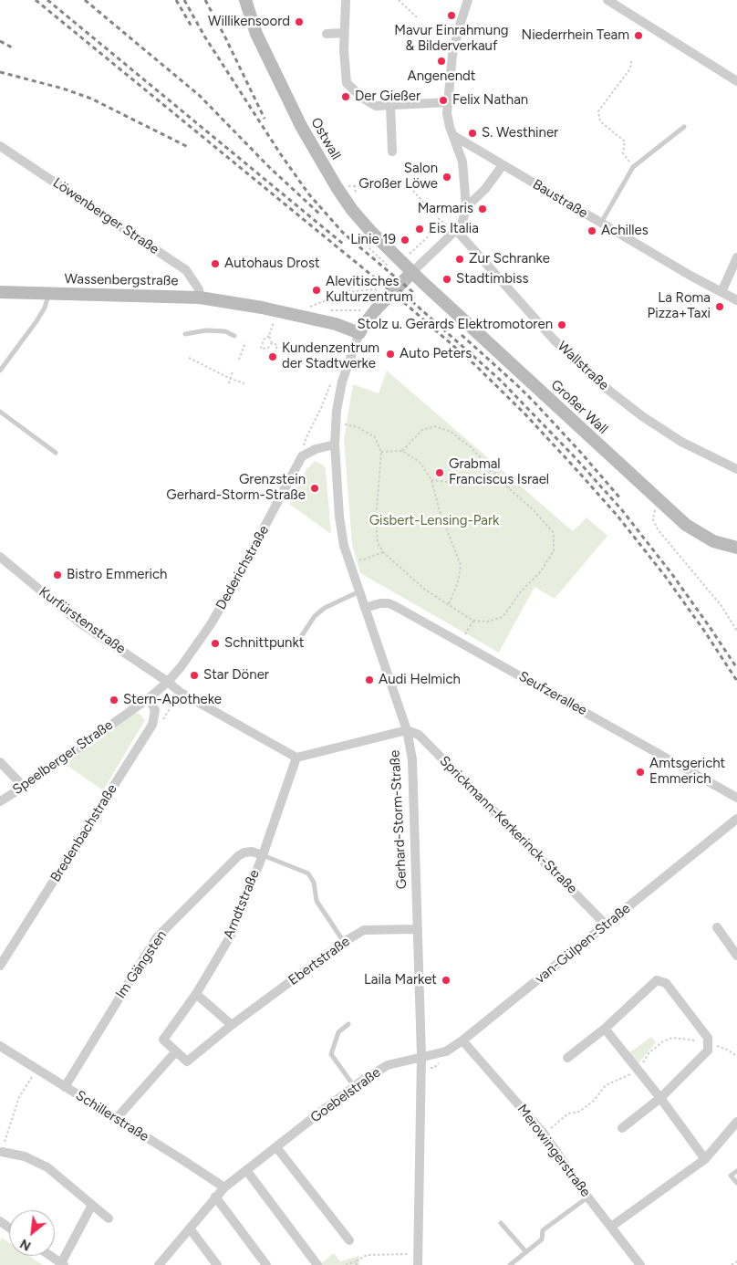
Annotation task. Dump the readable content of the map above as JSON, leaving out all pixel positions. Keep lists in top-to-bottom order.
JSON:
{
  "streets": {
    "main road": [
      "Ostwall",
      "Wassenbergstraße",
      "Großer Wall",
      "Gerhard-Storm-Straße"
    ],
    "street": [
      "Baustraße",
      "Löwenberger Straße",
      "Wallstraße",
      "Dederichstraße",
      "Kurfürstenstraße",
      "Seufzerallee",
      "Speelberger Straße",
      "Sprickmann-Kerkerinck-Straße",
      "Bredenbachstraße",
      "Arndtstraße",
      "van-Gülpen-Straße",
      "Ebertstraße",
      "Im Gängsten",
      "Goebelstraße",
      "Schillerstraße",
      "Merowingerstraße"
    ]
  },
  "crossings": [
    ["Ostwall", "Großer Wall"],
    ["Ostwall", "Gerhard-Storm-Straße"],
    ["Löwenberger Straße", "Wassenbergstraße"],
    ["Wassenbergstraße", "Gerhard-Storm-Straße"],
    ["Großer Wall", "Gerhard-Storm-Straße"],
    ["Dederichstraße", "Kurfürstenstraße"],
    ["Dederichstraße", "Speelberger Straße"],
    ["Kurfürstenstraße", "Arndtstraße"],
    ["Seufzerallee", "Gerhard-Storm-Straße"],
    ["Gerhard-Storm-Straße", "Sprickmann-Kerkerinck-Straße"],
    ["Gerhard-Storm-Straße", "van-Gülpen-Straße"],
    ["Gerhard-Storm-Straße", "Ebertstraße"],
    ["Gerhard-Storm-Straße", "Goebelstraße"],
    ["Sprickmann-Kerkerinck-Straße", "van-Gülpen-Straße"],
    ["Arndtstraße", "Ebertstraße"],
    ["Arndtstraße", "Im Gängsten"],
    ["van-Gülpen-Straße", "Goebelstraße"],
    ["van-Gülpen-Straße", "Merowingerstraße"],
    ["Im Gängsten", "Schillerstraße"],
    ["Goebelstraße", "Schillerstraße"]
  ],
  "parks": ["Gisbert-Lensing-Park"],
  "places": [
    "Mavur Einrahmung & Bilderverkauf",
    "Willikensoord",
    "Niederrhein Team",
    "Angenendt",
    "Der Gießer",
    "Felix Nathan",
    "S. Westhiner",
    "Salon Großer Löwe",
    "Marmaris",
    "Eis Italia",
    "Achilles",
    "Linie 19",
    "Zur Schranke",
    "Autohaus Drost",
    "Stadtimbiss",
    "Alevitisches Kulturzentrum",
    "La Roma Pizza+Taxi",
    "Stolz u. Gerards Elektromotoren",
    "Auto Peters",
    "Kundenzentrum der Stadtwerke",
    "Grabmal Franciscus Israel",
    "Grenzstein Gerhard-Storm-Straße",
    "Bistro Emmerich",
    "Schnittpunkt",
    "Star Döner",
    "Audi Helmich",
    "Stern-Apotheke",
    "Amtsgericht Emmerich",
    "Laila Market"
  ],
  "north": "bottom left"
}
